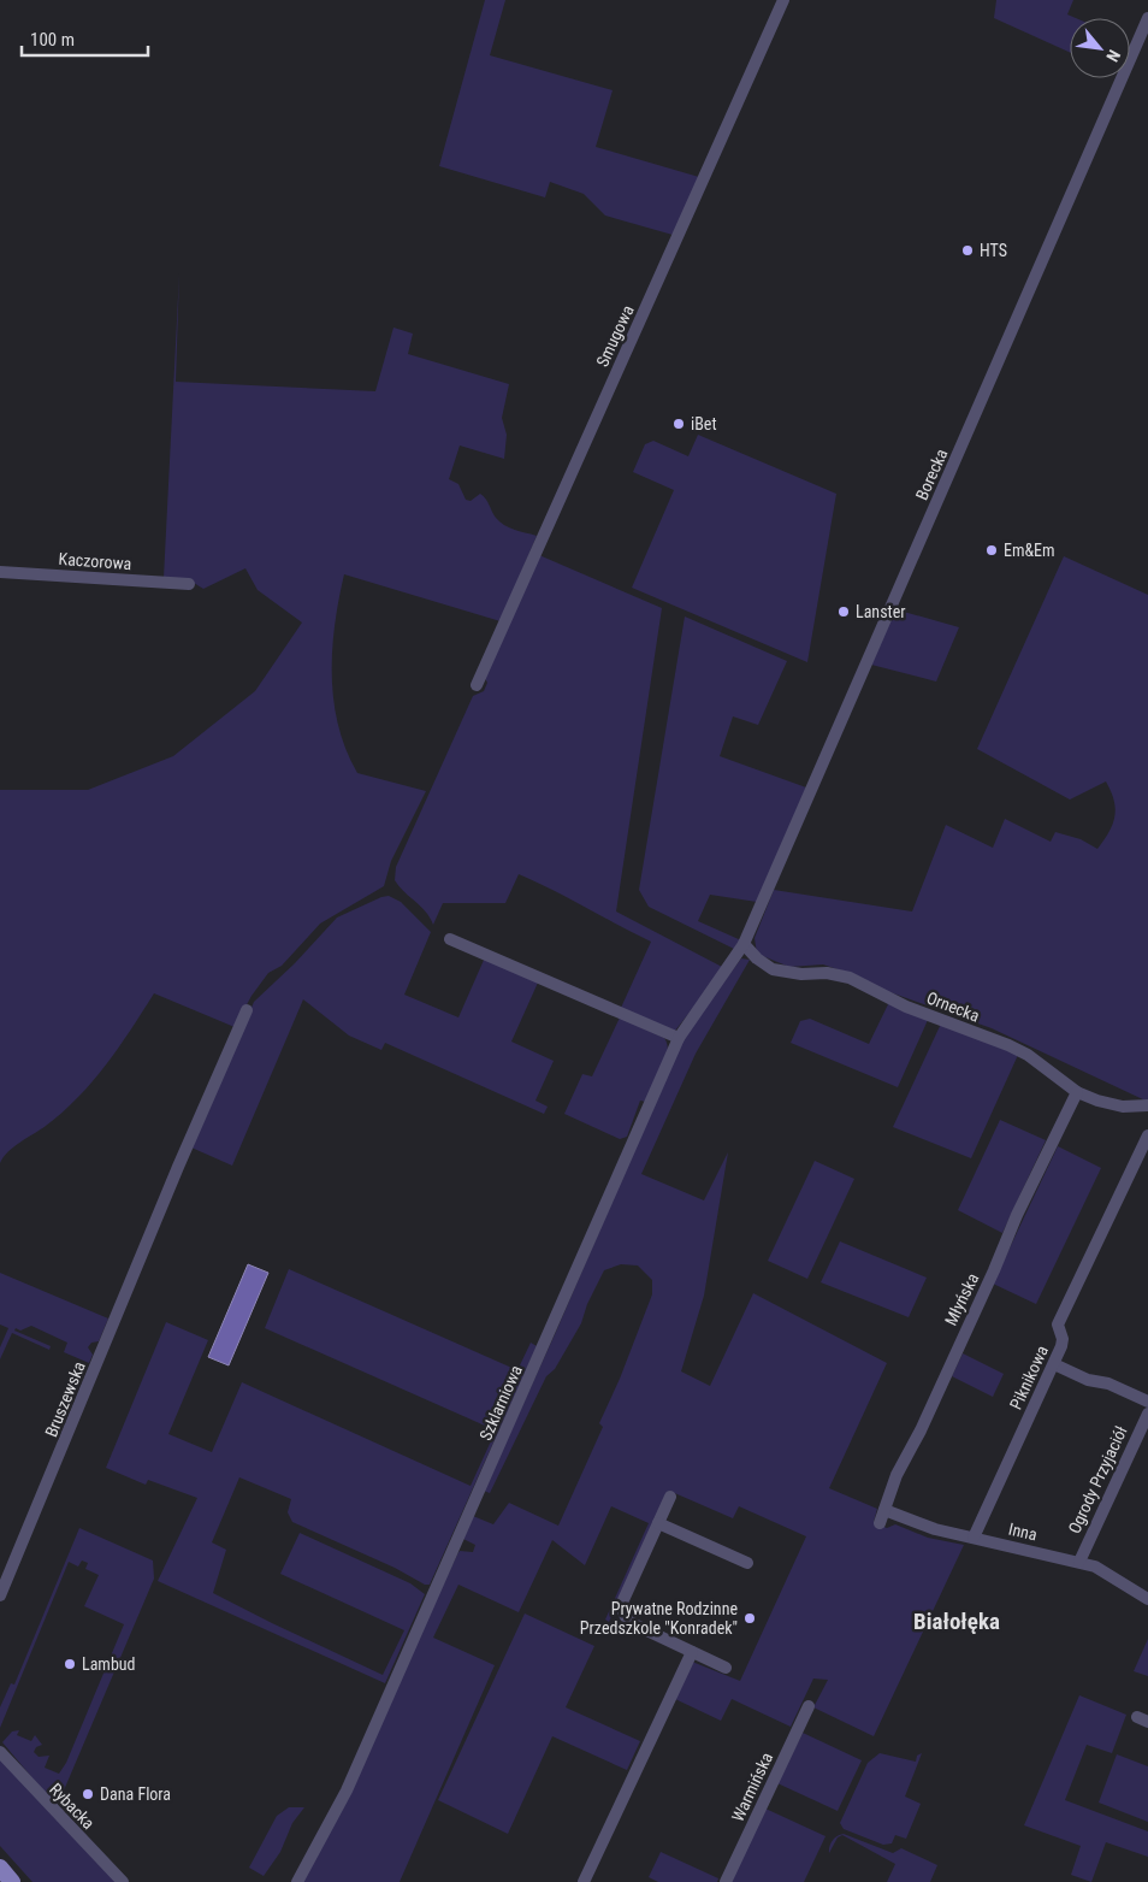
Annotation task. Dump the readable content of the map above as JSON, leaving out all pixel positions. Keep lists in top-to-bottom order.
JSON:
{
  "streets": {
    "street": [
      "Smugowa",
      "Borecka",
      "Kaczorowa",
      "Ornecka",
      "Młyńska",
      "Piknikowa",
      "Bruszewska",
      "Szklarniowa",
      "Ogrody Przyjaciół",
      "Inna",
      "Warmińska",
      "Rybacka"
    ]
  },
  "crossings": [
    ["Borecka", "Ornecka"],
    ["Borecka", "Szklarniowa"],
    ["Ornecka", "Młyńska"],
    ["Ornecka", "Szklarniowa"],
    ["Młyńska", "Inna"],
    ["Piknikowa", "Inna"],
    ["Ogrody Przyjaciół", "Inna"]
  ],
  "districts": ["Białołęka"],
  "places": [
    "HTS",
    "iBet",
    "Em&Em",
    "Lanster",
    "Prywatne Rodzinne Przedszkole \"Konradek\"",
    "Lambud",
    "Dana Flora"
  ],
  "scale_bar": "100 m",
  "north": "bottom right"
}
